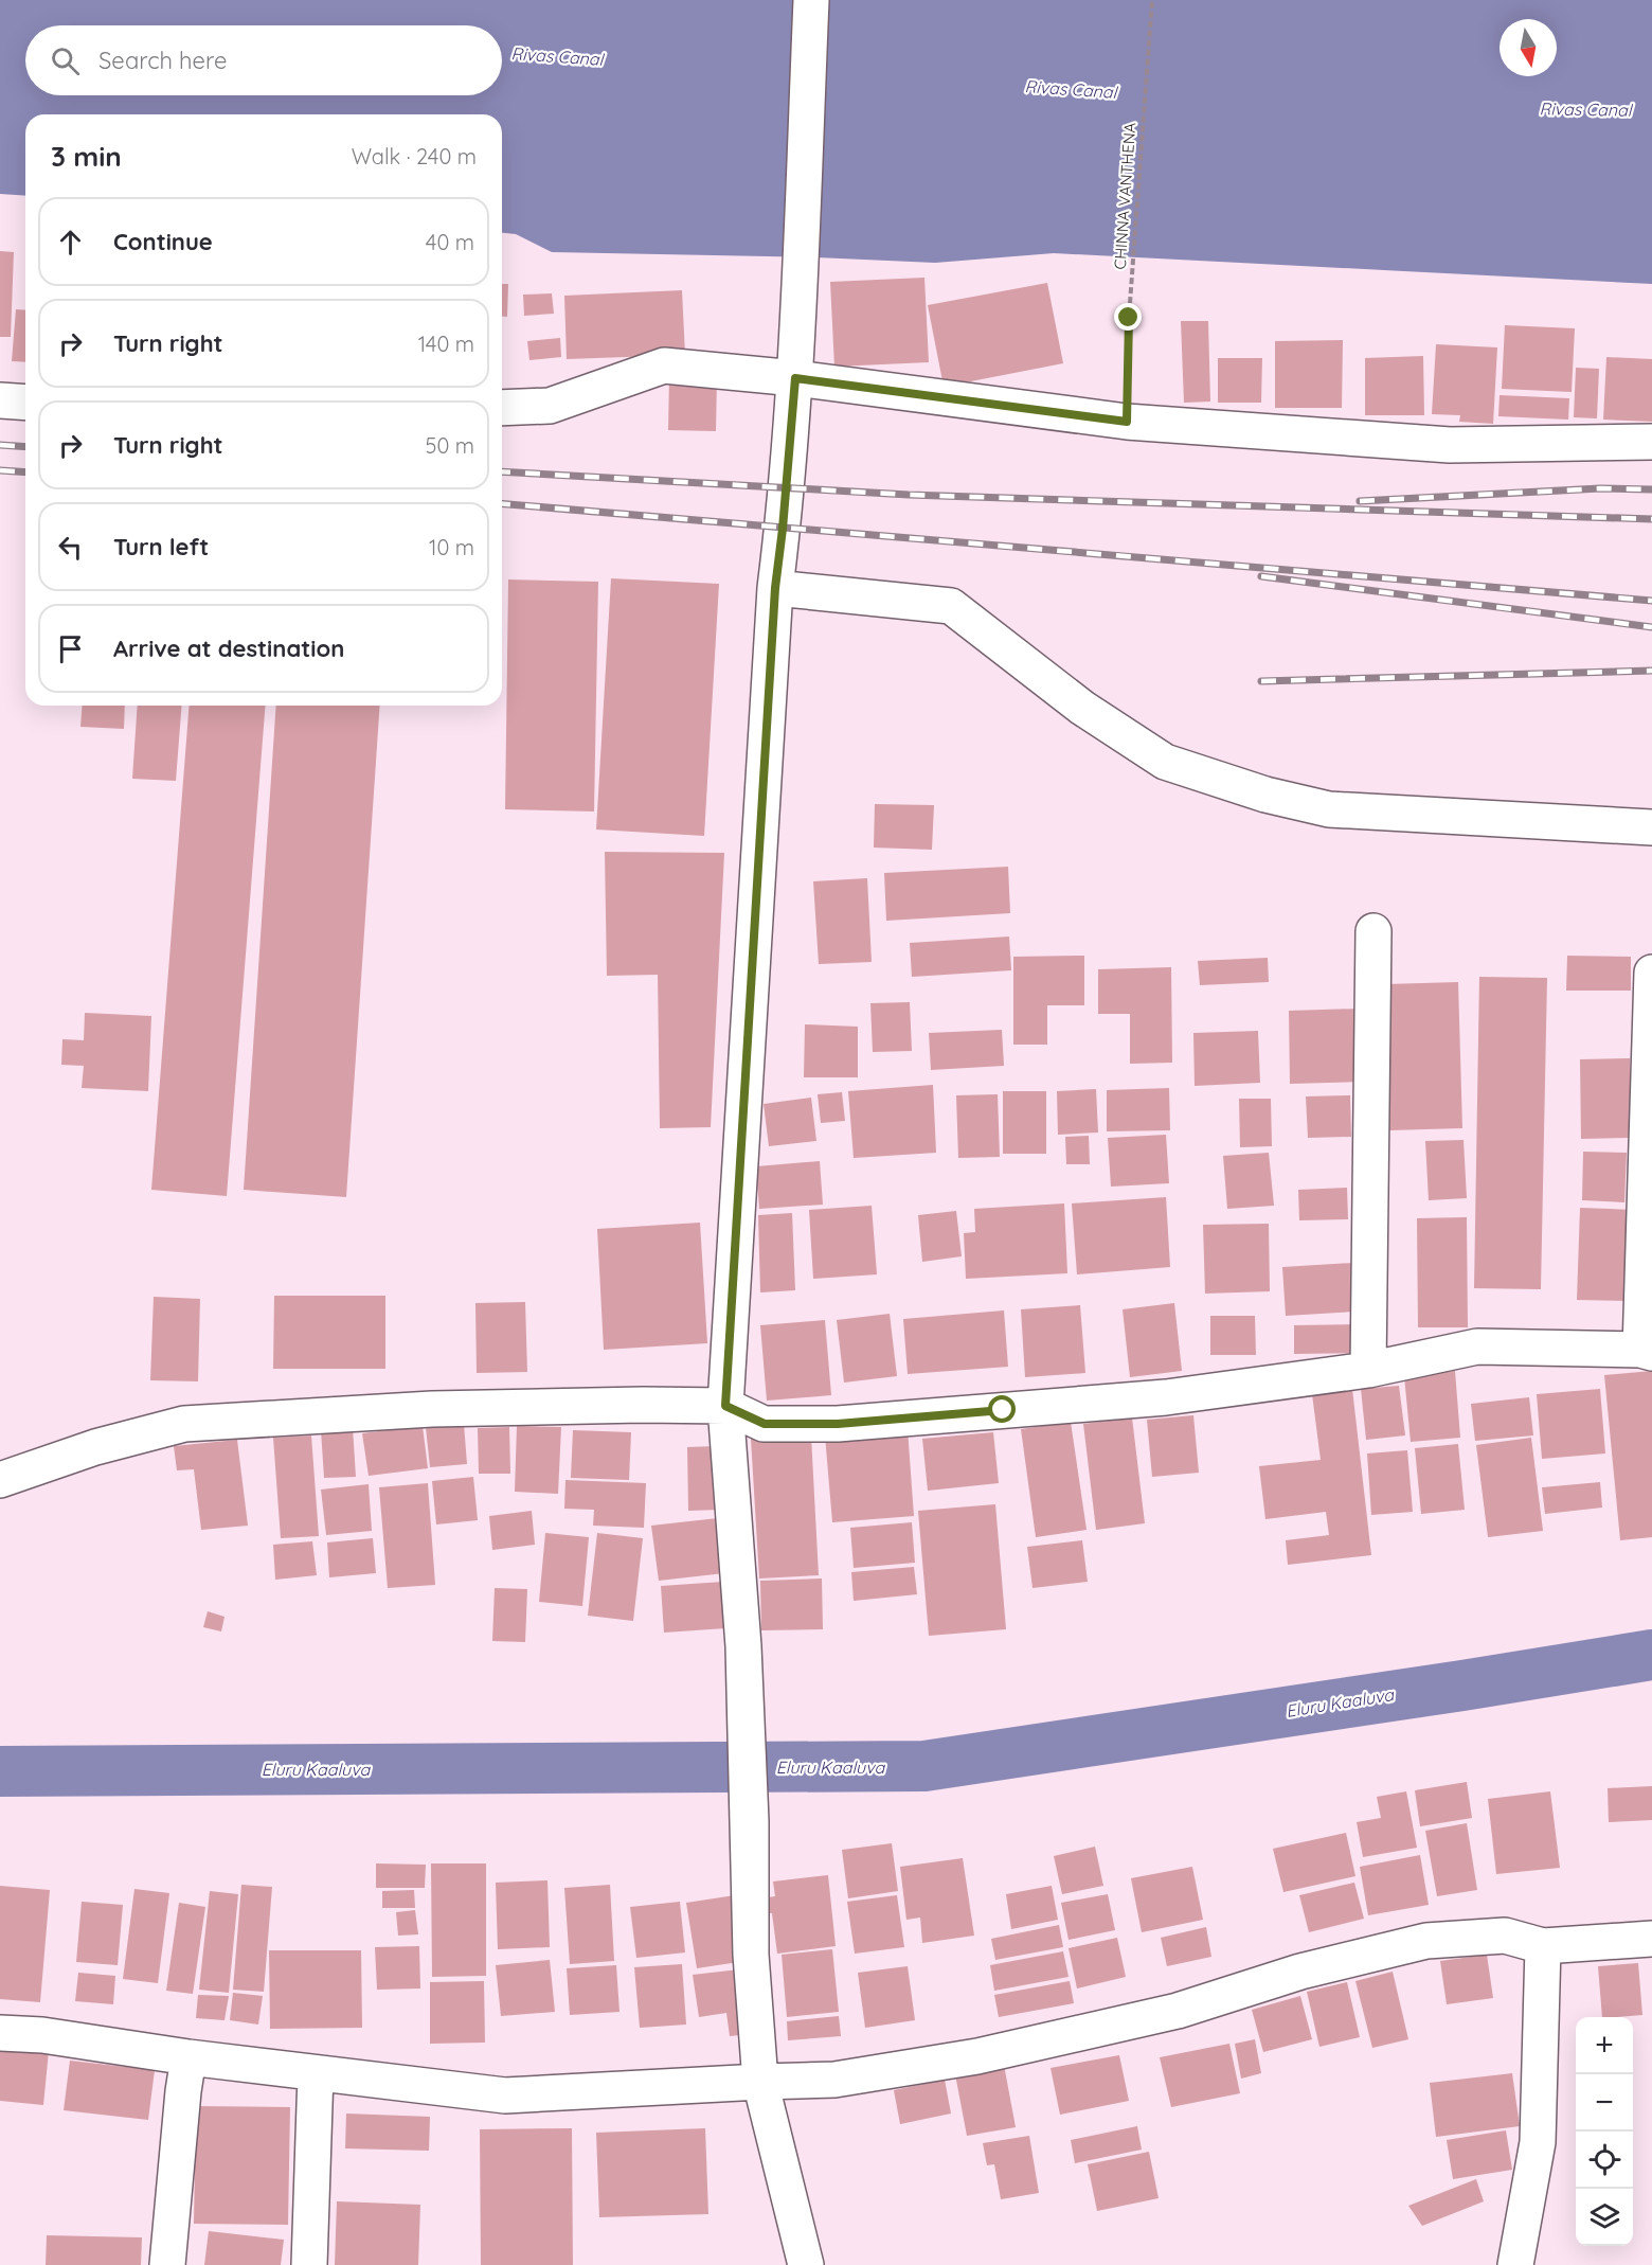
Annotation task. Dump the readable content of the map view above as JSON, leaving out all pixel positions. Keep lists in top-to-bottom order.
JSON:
{
  "streets": {
    "path": ["CHINNA VANTHENA"]
  },
  "water": ["Rivas Canal", "Eluru Kaaluva"],
  "north": "bottom",
  "page": {
    "search": "Search here",
    "heading": ["3 min", "Walk · 240 m"],
    "list": [
      ["Continue", "40 m"],
      ["Turn right", "140 m"],
      ["Turn right", "50 m"],
      ["Turn left", "10 m"],
      "Arrive at destination"
    ],
    "map_buttons": ["+", "−"]
  }
}
